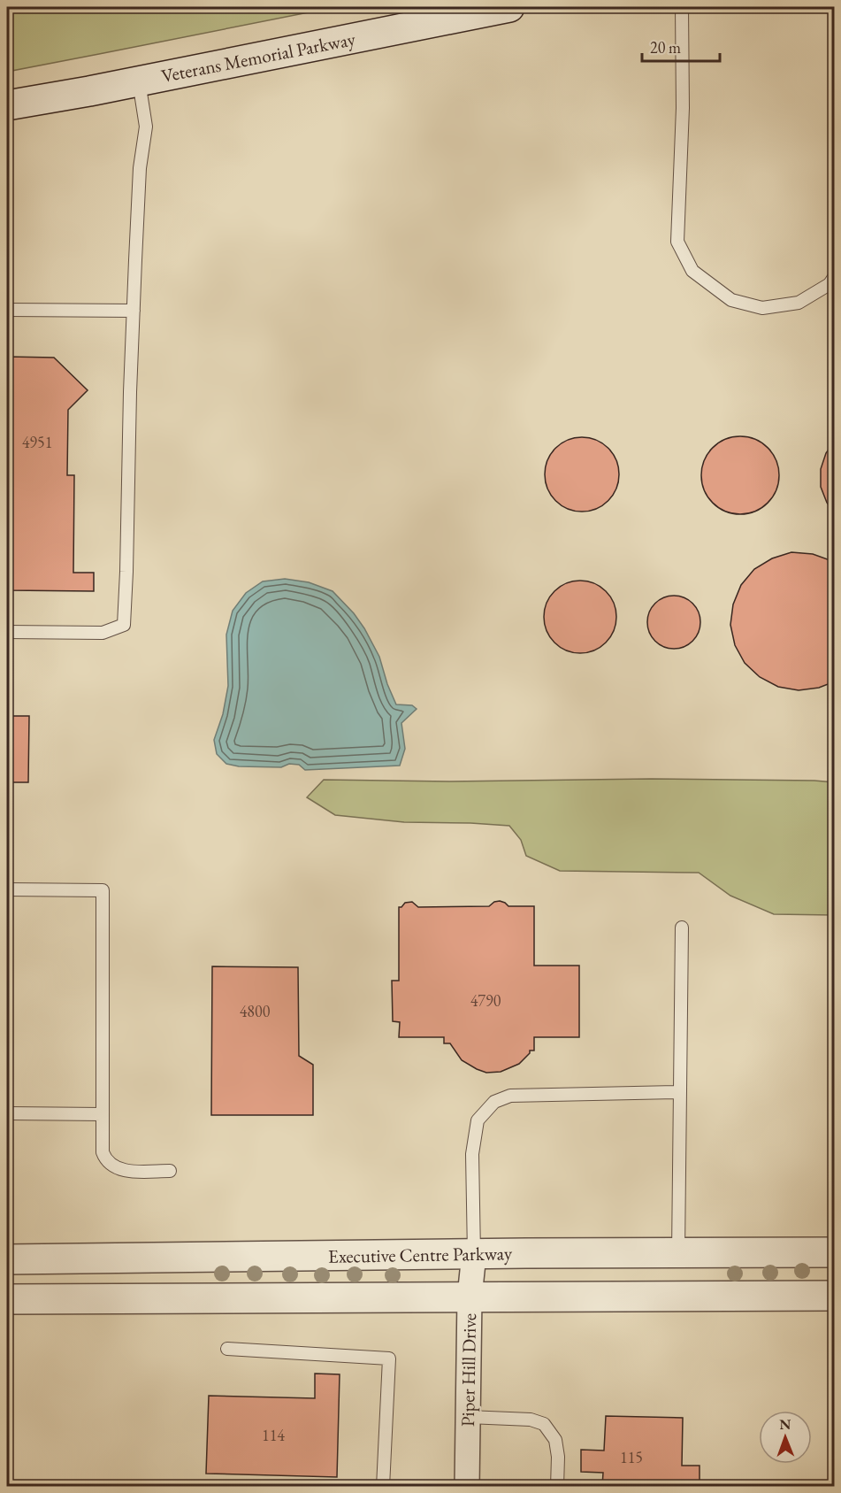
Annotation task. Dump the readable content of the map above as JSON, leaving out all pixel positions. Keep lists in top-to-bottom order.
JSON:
{
  "streets": {
    "street": ["Veterans Memorial Parkway", "Executive Centre Parkway", "Piper Hill Drive"]
  },
  "crossings": [
    ["Executive Centre Parkway", "Piper Hill Drive"]
  ],
  "house_numbers": [
    "4951",
    "4790",
    "4800",
    "114",
    "115"
  ],
  "scale_bar": "20 m",
  "north": "top"
}
